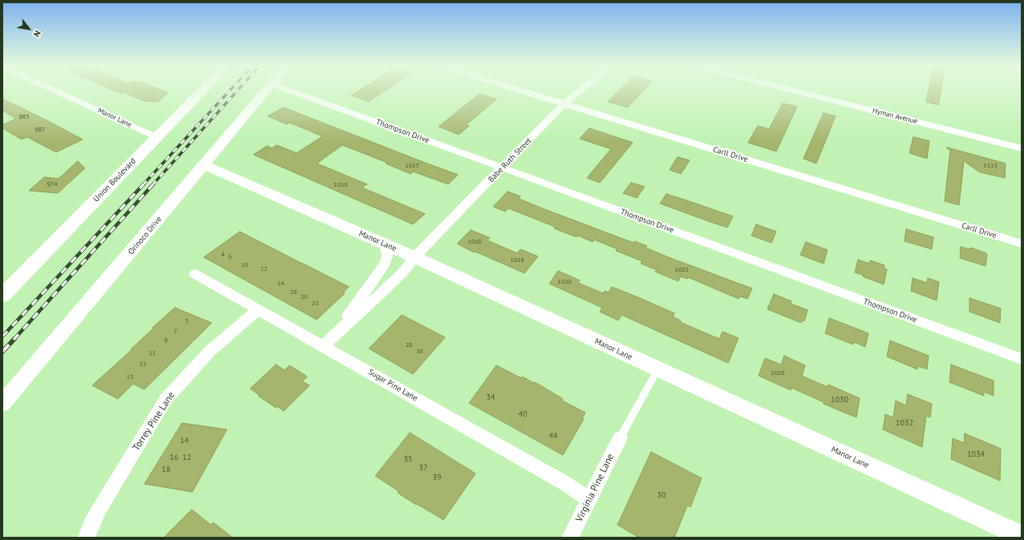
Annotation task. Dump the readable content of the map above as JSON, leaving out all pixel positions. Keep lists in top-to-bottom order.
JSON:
{
  "streets": {
    "main road": ["Union Boulevard"],
    "street": [
      "Hyman Avenue",
      "Manor Lane",
      "Thompson Drive",
      "Carll Drive",
      "Babe Ruth Street",
      "Orinoco Drive",
      "Sugar Pine Lane",
      "Torrey Pine Lane",
      "Virginia Pine Lane"
    ]
  },
  "crossings": [
    ["Manor Lane", "Babe Ruth Street"],
    ["Manor Lane", "Union Boulevard"],
    ["Manor Lane", "Orinoco Drive"],
    ["Thompson Drive", "Babe Ruth Street"],
    ["Carll Drive", "Babe Ruth Street"],
    ["Babe Ruth Street", "Sugar Pine Lane"],
    ["Sugar Pine Lane", "Torrey Pine Lane"],
    ["Sugar Pine Lane", "Virginia Pine Lane"]
  ],
  "house_numbers": [
    "985",
    "987",
    "1013",
    "1113",
    "974",
    "1010",
    "1016",
    "4",
    "6",
    "1018",
    "10",
    "12",
    "1025",
    "1020",
    "14",
    "18",
    "20",
    "22",
    "5",
    "7",
    "9",
    "28",
    "30",
    "11",
    "13",
    "1028",
    "15",
    "34",
    "1030",
    "40",
    "1032",
    "44",
    "14",
    "1034",
    "16",
    "12",
    "35",
    "37",
    "18",
    "39",
    "30"
  ],
  "north": "bottom right"
}
